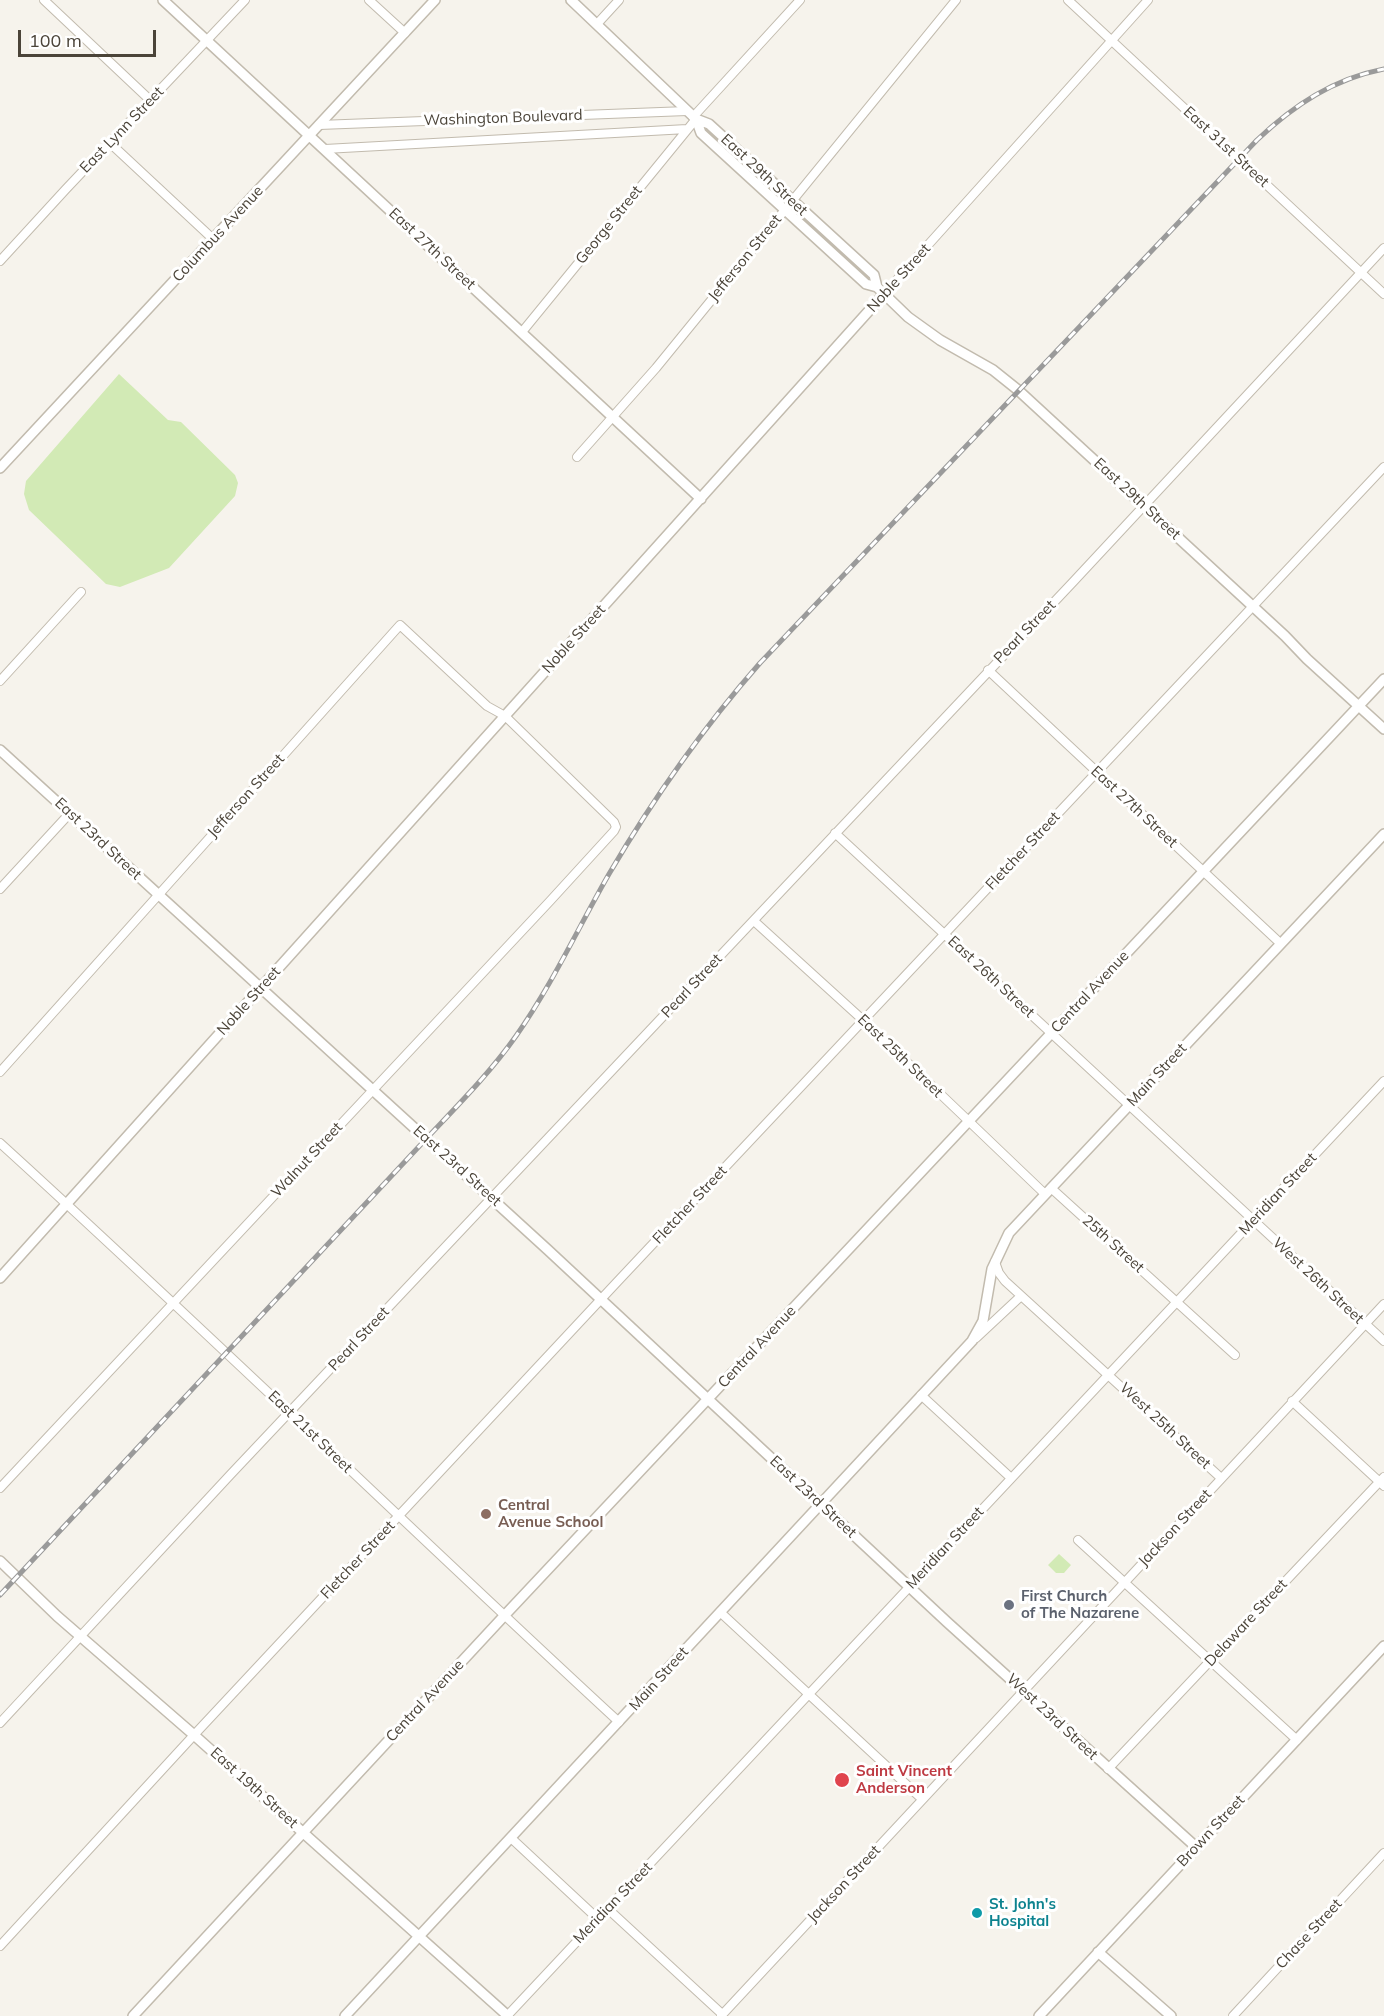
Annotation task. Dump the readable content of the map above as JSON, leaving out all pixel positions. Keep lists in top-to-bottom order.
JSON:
{
  "streets": {
    "street": [
      "Washington Boulevard",
      "East Lynn Street",
      "East 31st Street",
      "East 29th Street",
      "George Street",
      "Columbus Avenue",
      "East 27th Street",
      "Jefferson Street",
      "Noble Street",
      "Pearl Street",
      "East 23rd Street",
      "Fletcher Street",
      "East 26th Street",
      "Central Avenue",
      "East 25th Street",
      "Main Street",
      "Walnut Street",
      "Meridian Street",
      "25th Street",
      "West 26th Street",
      "West 25th Street",
      "East 21st Street",
      "Jackson Street",
      "Delaware Street",
      "West 23rd Street",
      "East 19th Street",
      "Brown Street",
      "Chase Street"
    ]
  },
  "crossings": [
    ["Washington Boulevard", "East 29th Street"],
    ["Washington Boulevard", "George Street"],
    ["Washington Boulevard", "Columbus Avenue"],
    ["Washington Boulevard", "East 27th Street"],
    ["East Lynn Street", "East 27th Street"],
    ["East 31st Street", "Noble Street"],
    ["East 31st Street", "Pearl Street"],
    ["East 29th Street", "George Street"],
    ["East 29th Street", "Jefferson Street"],
    ["East 29th Street", "Noble Street"],
    ["East 29th Street", "Pearl Street"],
    ["East 29th Street", "Fletcher Street"],
    ["East 29th Street", "Central Avenue"],
    ["George Street", "East 27th Street"],
    ["Columbus Avenue", "East 27th Street"],
    ["East 27th Street", "Jefferson Street"],
    ["East 27th Street", "Noble Street"],
    ["East 27th Street", "Pearl Street"],
    ["East 27th Street", "Fletcher Street"],
    ["East 27th Street", "Central Avenue"],
    ["East 27th Street", "Main Street"],
    ["Jefferson Street", "Noble Street"],
    ["Jefferson Street", "East 23rd Street"],
    ["Jefferson Street", "Walnut Street"],
    ["Noble Street", "East 23rd Street"],
    ["Noble Street", "Walnut Street"],
    ["Noble Street", "East 21st Street"],
    ["Pearl Street", "East 23rd Street"],
    ["Pearl Street", "East 26th Street"],
    ["Pearl Street", "East 25th Street"],
    ["Pearl Street", "East 21st Street"],
    ["Pearl Street", "East 19th Street"],
    ["East 23rd Street", "Fletcher Street"],
    ["East 23rd Street", "Central Avenue"],
    ["East 23rd Street", "Main Street"],
    ["East 23rd Street", "Walnut Street"],
    ["East 23rd Street", "Meridian Street"],
    ["East 23rd Street", "West 23rd Street"],
    ["Fletcher Street", "East 26th Street"],
    ["Fletcher Street", "East 25th Street"],
    ["Fletcher Street", "East 21st Street"],
    ["Fletcher Street", "East 19th Street"],
    ["East 26th Street", "Central Avenue"],
    ["East 26th Street", "Main Street"],
    ["East 26th Street", "Meridian Street"],
    ["East 26th Street", "West 26th Street"],
    ["Central Avenue", "East 25th Street"],
    ["Central Avenue", "East 21st Street"],
    ["Central Avenue", "East 19th Street"],
    ["East 25th Street", "Main Street"],
    ["East 25th Street", "25th Street"],
    ["Main Street", "25th Street"],
    ["Main Street", "East 21st Street"],
    ["Main Street", "East 19th Street"],
    ["Walnut Street", "East 21st Street"],
    ["Meridian Street", "25th Street"],
    ["Meridian Street", "West 26th Street"],
    ["Meridian Street", "West 25th Street"],
    ["Meridian Street", "West 23rd Street"],
    ["Meridian Street", "East 19th Street"],
    ["West 26th Street", "Jackson Street"],
    ["West 25th Street", "Jackson Street"],
    ["Jackson Street", "West 23rd Street"],
    ["Delaware Street", "West 23rd Street"],
    ["West 23rd Street", "Brown Street"]
  ],
  "places": [
    "Central Avenue School",
    "First Church of The Nazarene",
    "Saint Vincent Anderson",
    "St. John's Hospital"
  ],
  "scale_bar": "100 m"
}
